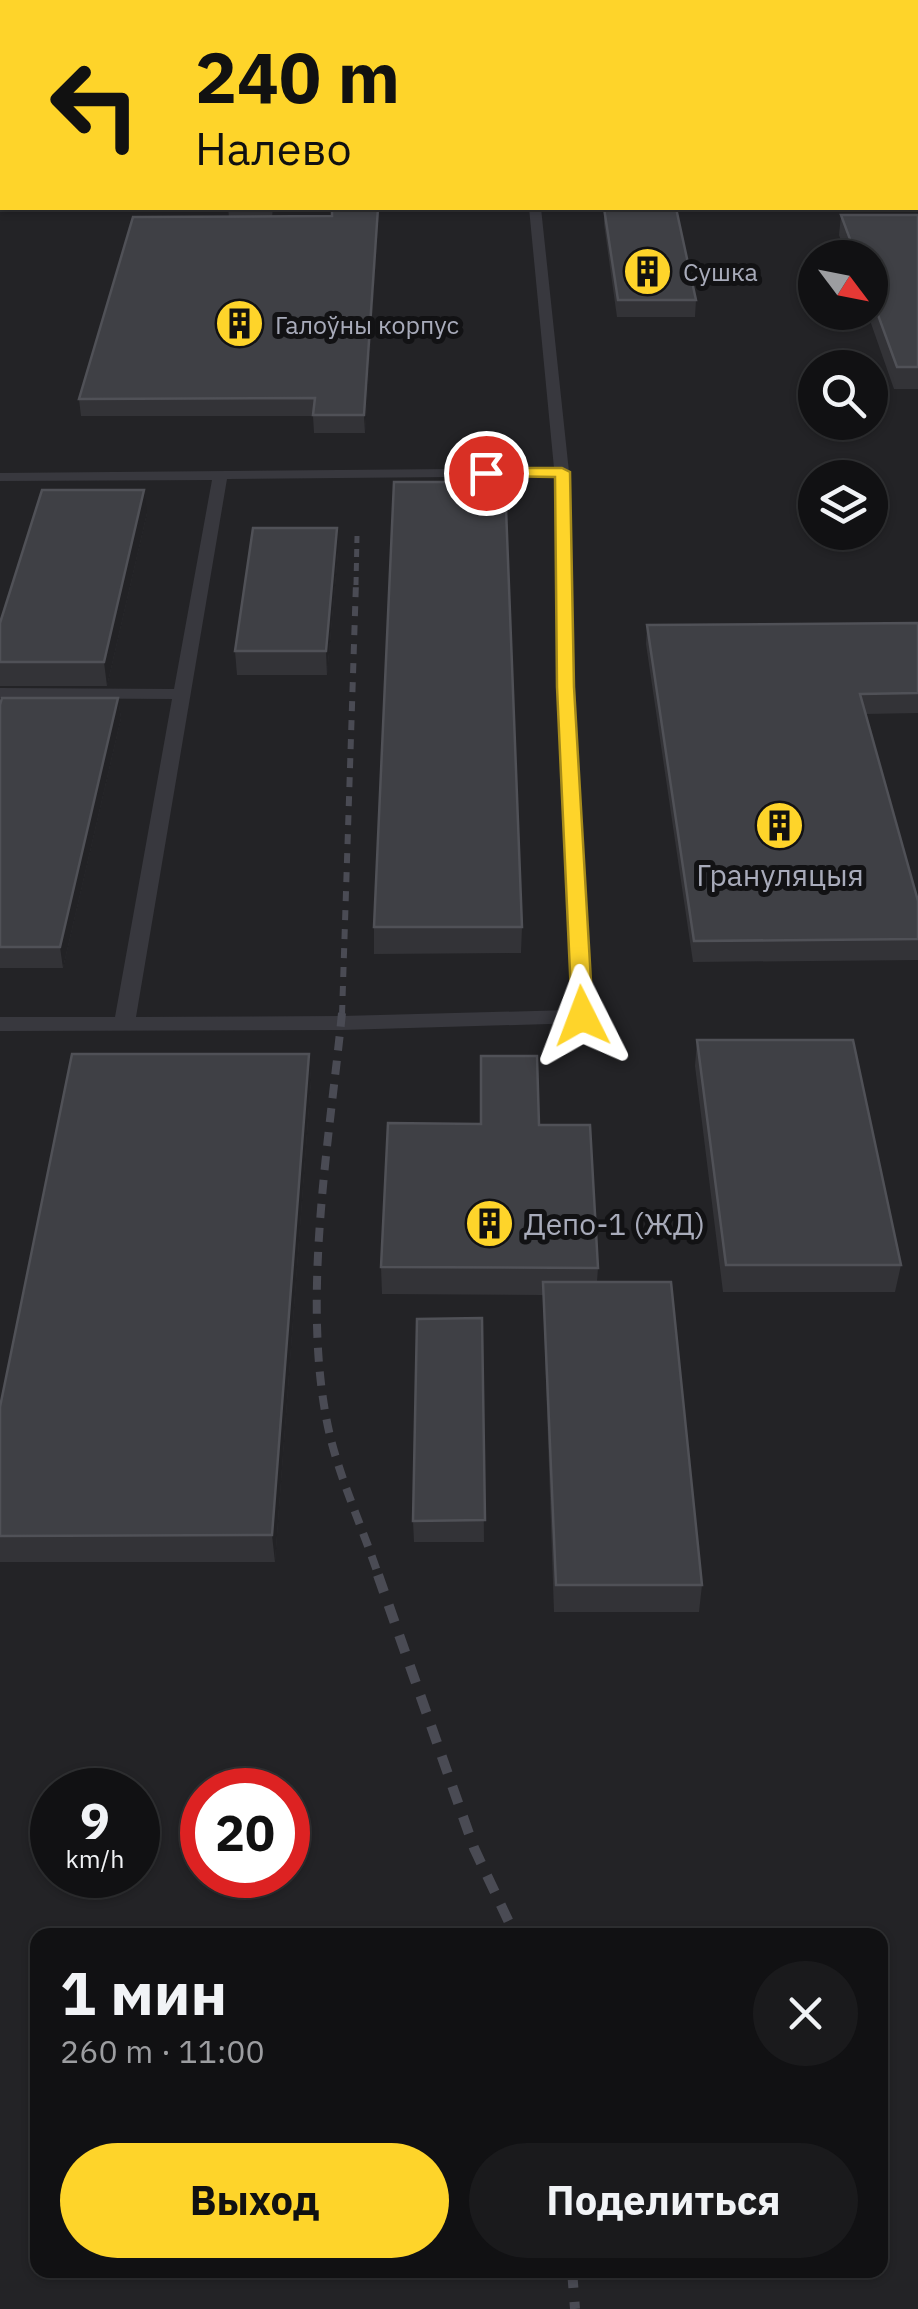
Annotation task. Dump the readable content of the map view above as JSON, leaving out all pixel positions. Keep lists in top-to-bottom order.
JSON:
{
  "places": {
    "building": [
      "Сушка",
      "Галоўны корпус",
      "Грануляцыя",
      "Депо-1 (ЖД)"
    ]
  },
  "north": "bottom right",
  "page": {
    "turn": ["240 m", "Налево"],
    "speed": "9 km/h",
    "limit": "20",
    "heading": ["1 мин", "260 m · 11:00"],
    "buttons": ["Выход", "Поделиться"]
  }
}
